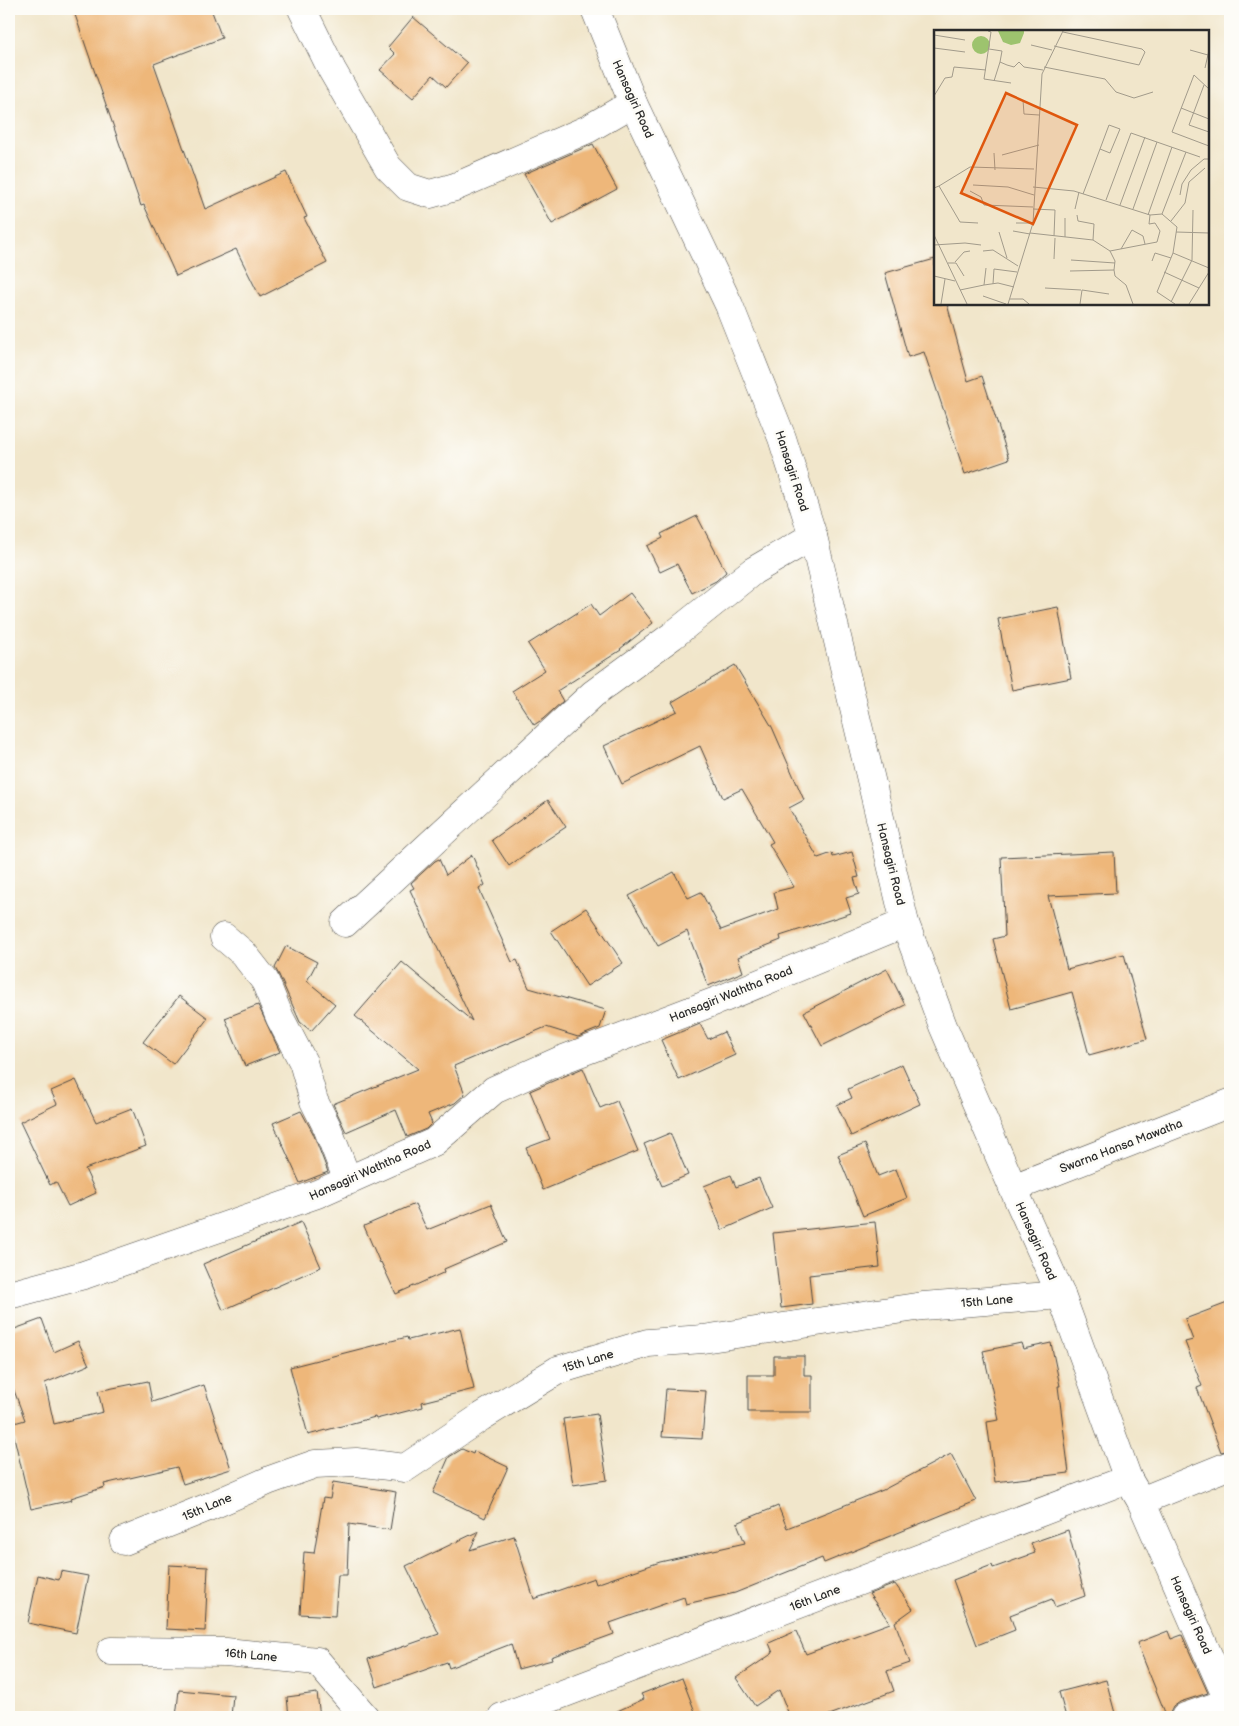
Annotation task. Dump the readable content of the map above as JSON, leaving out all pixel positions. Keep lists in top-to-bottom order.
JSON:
{
  "streets": {
    "street": [
      "Hansagiri Road",
      "Hansagiri Waththa Road",
      "Swarna Hansa Mawatha",
      "15th Lane",
      "16th Lane"
    ]
  },
  "crossings": [
    ["Hansagiri Road", "Hansagiri Waththa Road"],
    ["Hansagiri Road", "Swarna Hansa Mawatha"],
    ["Hansagiri Road", "15th Lane"],
    ["Hansagiri Road", "16th Lane"]
  ]
}
